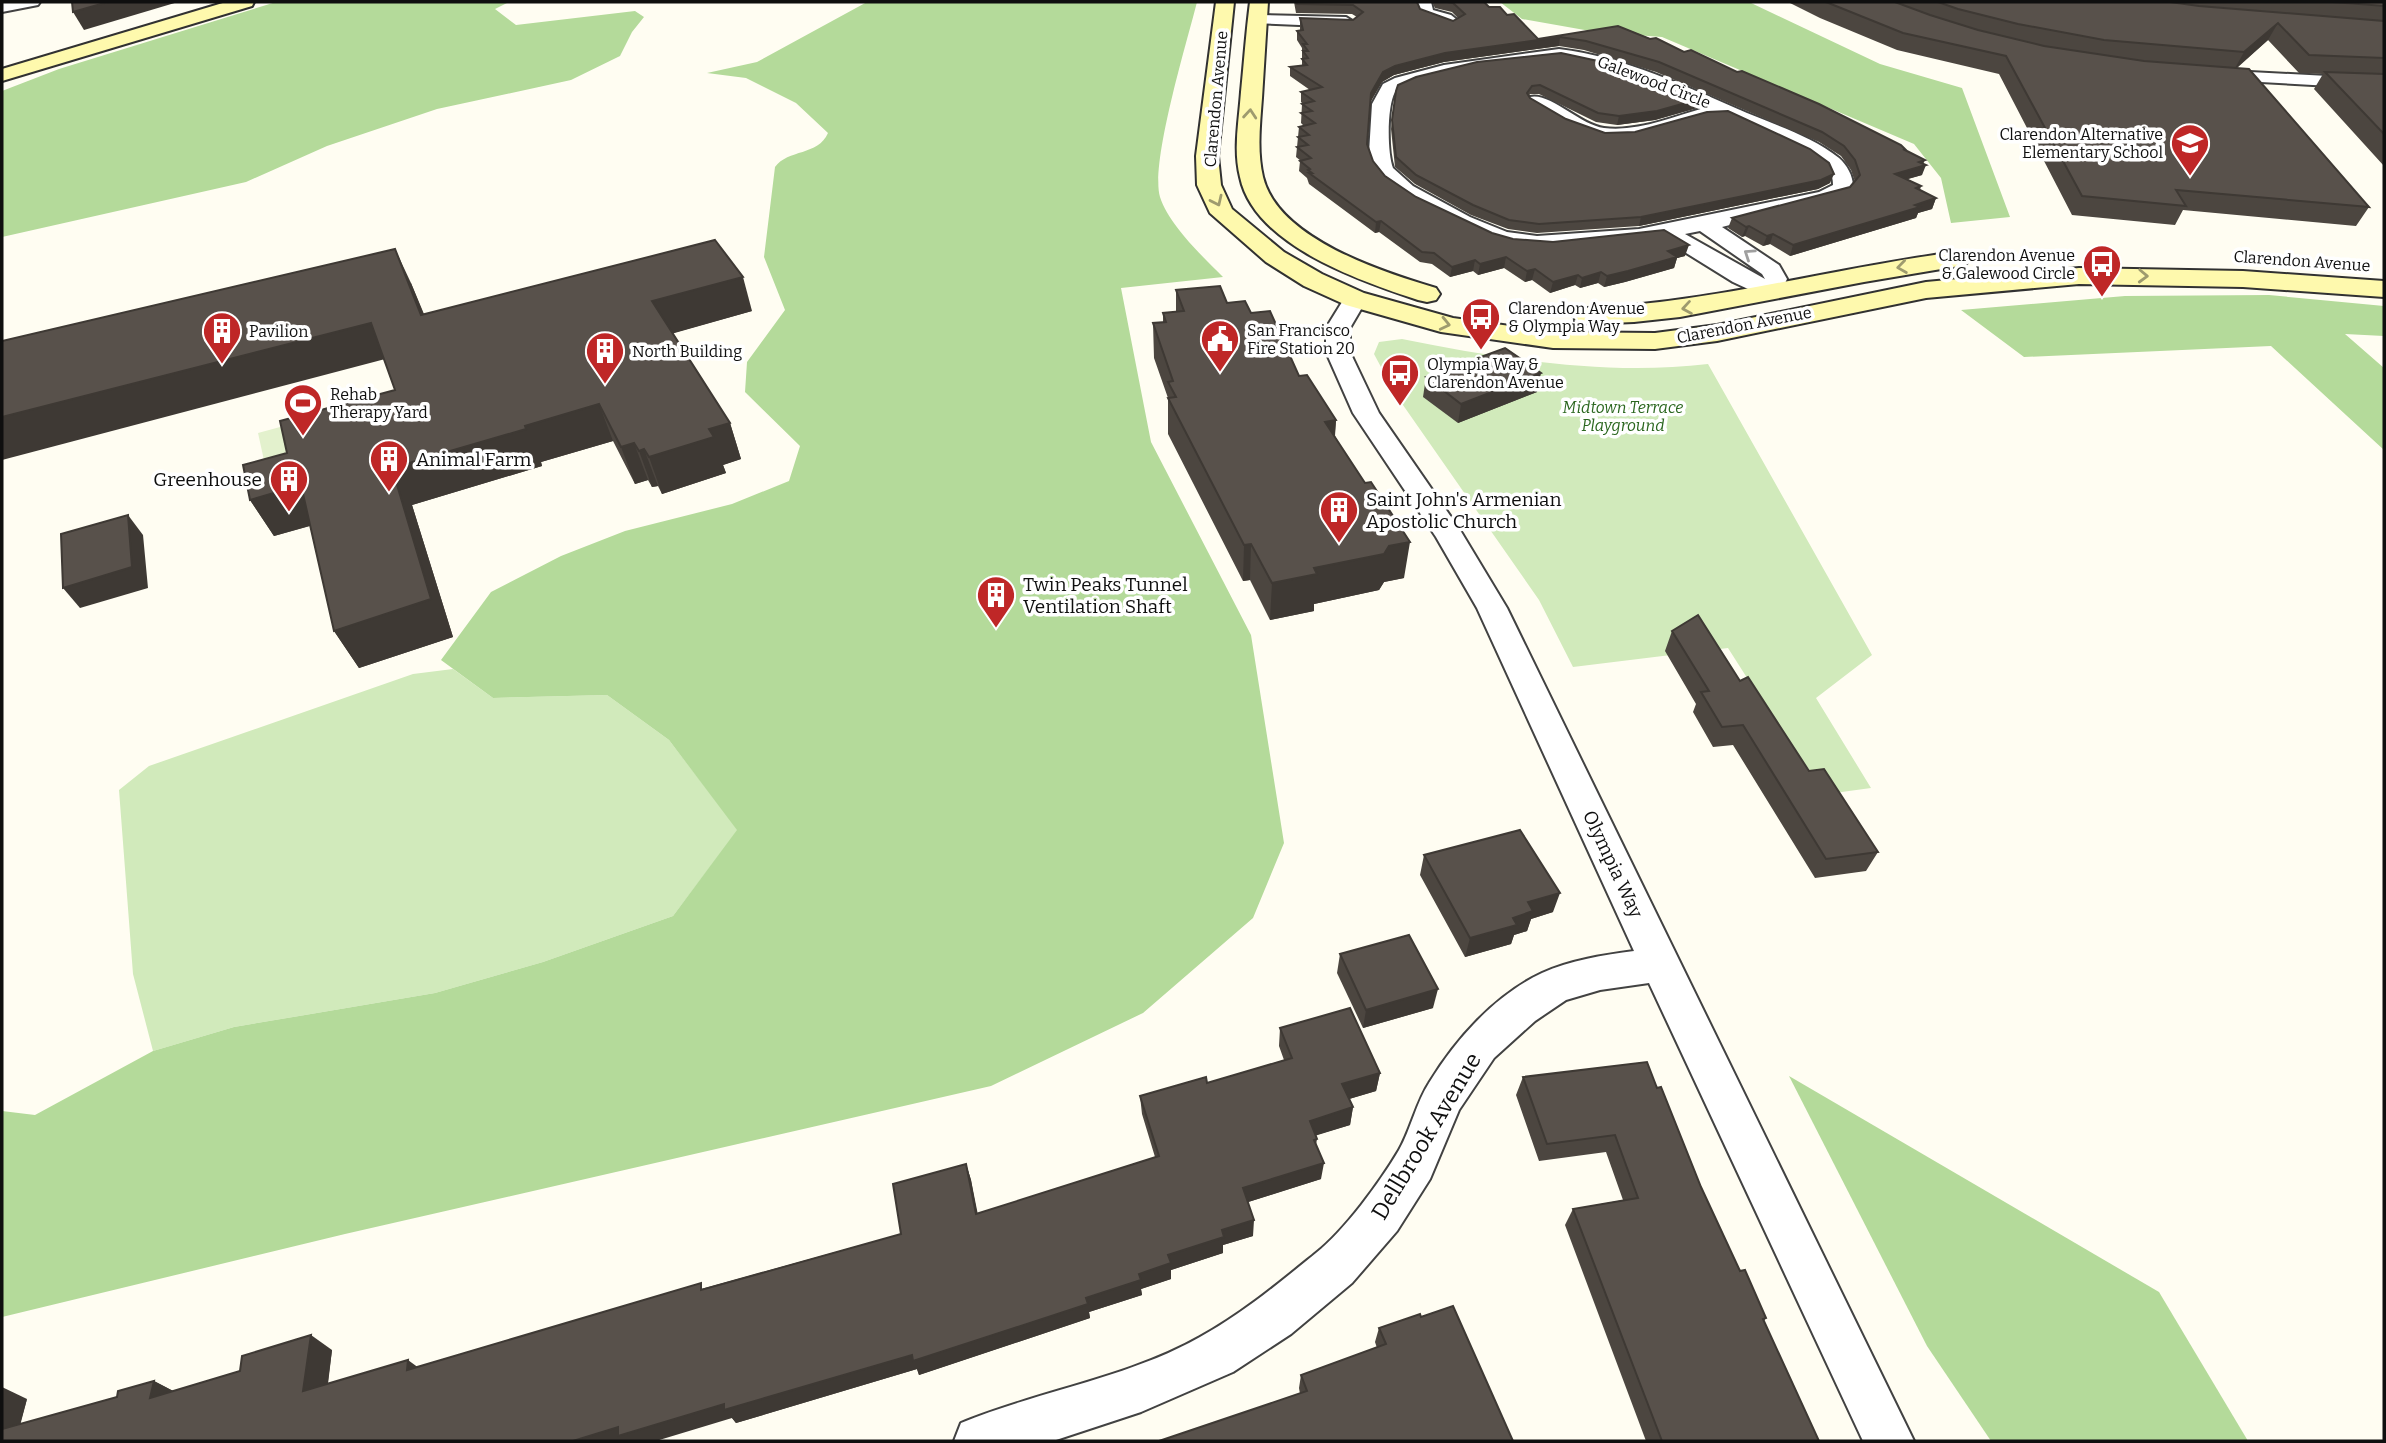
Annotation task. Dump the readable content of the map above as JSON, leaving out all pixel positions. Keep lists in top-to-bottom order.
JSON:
{
  "streets": {
    "main road": ["Clarendon Avenue"],
    "street": ["Galewood Circle", "Olympia Way", "Dellbrook Avenue"]
  },
  "crossings": [
    ["Clarendon Avenue", "Olympia Way"],
    ["Olympia Way", "Dellbrook Avenue"]
  ],
  "parks": ["Midtown Terrace Playground"],
  "places": {
    "school or university": ["Clarendon Alternative Elementary School"],
    "bus stop": ["Clarendon Avenue & Galewood Circle", "Clarendon Avenue & Olympia Way", "Olympia Way & Clarendon Avenue"],
    "building": [
      "Pavilion",
      "North Building",
      "Animal Farm",
      "Greenhouse",
      "Saint John's Armenian Apostolic Church",
      "Twin Peaks Tunnel Ventilation Shaft"
    ],
    "public building": ["San Francisco Fire Station 20"],
    "sports": ["Rehab Therapy Yard"]
  }
}
